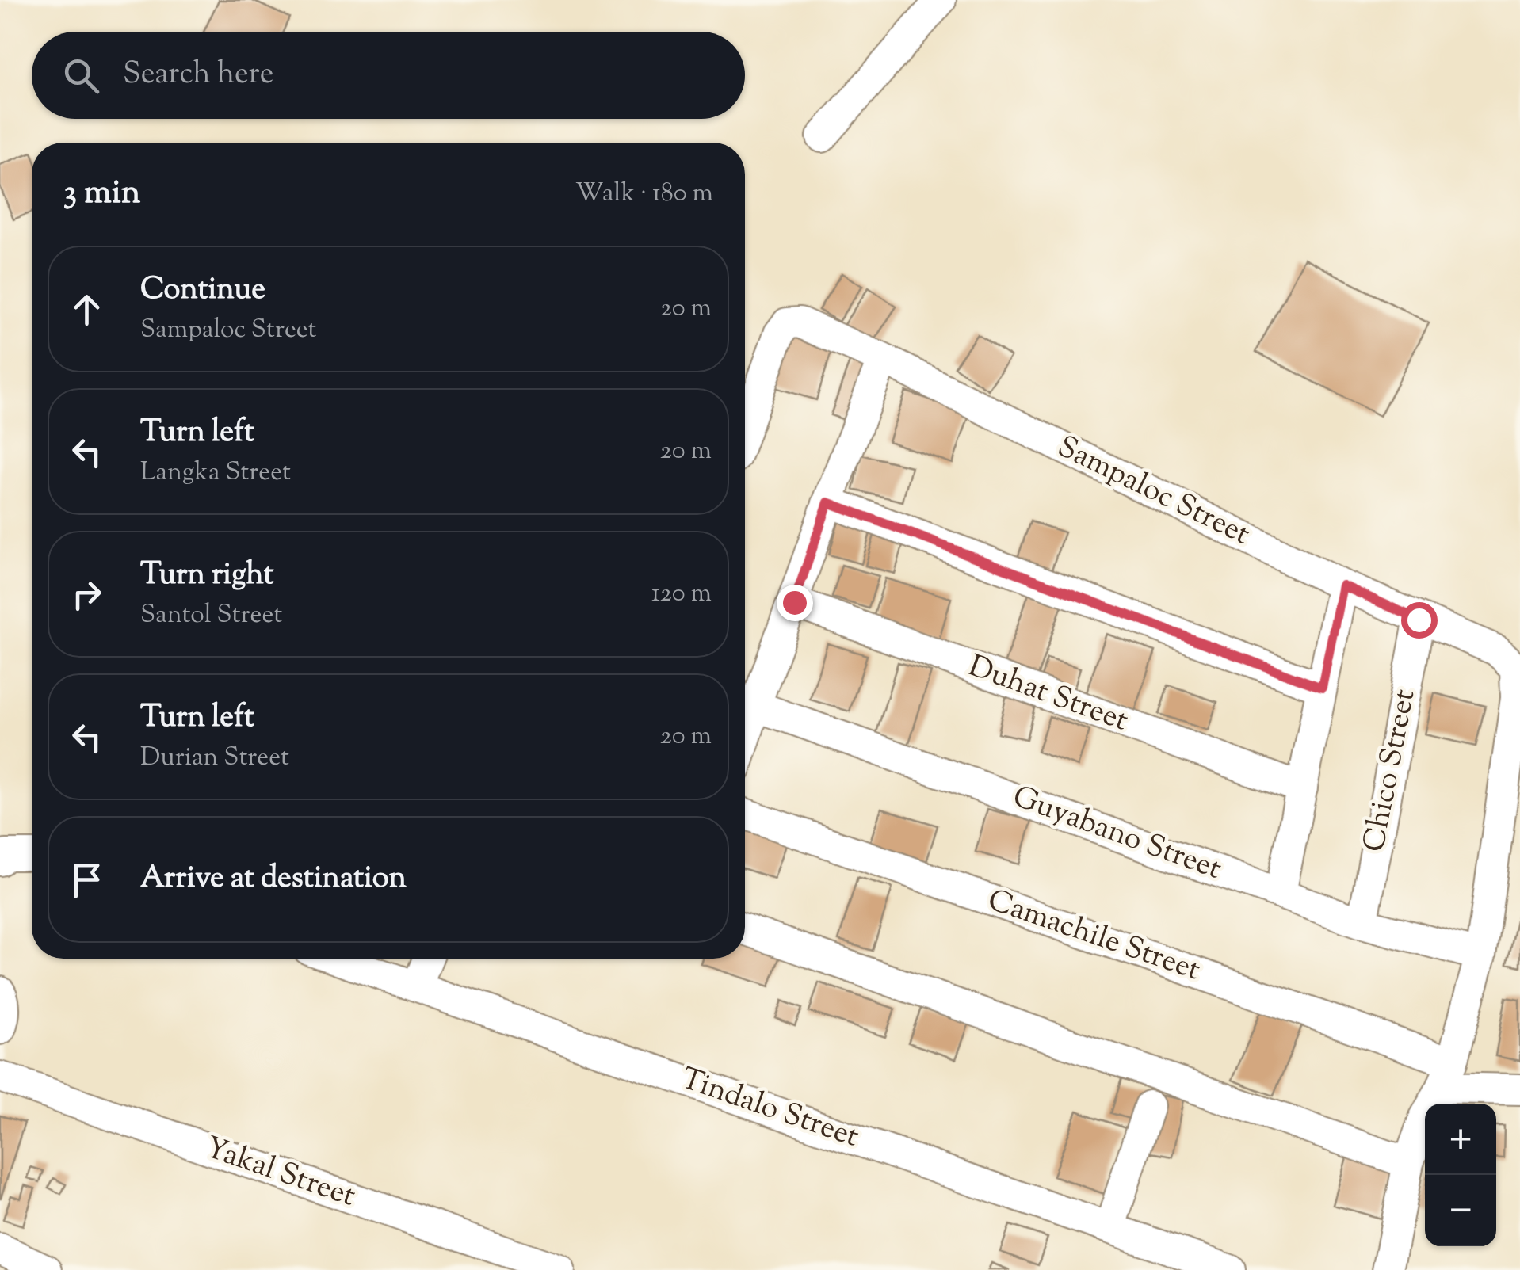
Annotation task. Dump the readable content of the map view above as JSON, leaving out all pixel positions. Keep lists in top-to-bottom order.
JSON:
{
  "streets": {
    "street": [
      "Sampaloc Street",
      "Duhat Street",
      "Chico Street",
      "Guyabano Street",
      "Camachile Street",
      "Tindalo Street",
      "Yakal Street"
    ]
  },
  "crossings": [
    ["Sampaloc Street", "Chico Street"],
    ["Chico Street", "Guyabano Street"]
  ],
  "page": {
    "search": "Search here",
    "heading": ["3 min", "Walk · 180 m"],
    "list": [
      ["Continue", "Sampaloc Street", "20 m"],
      ["Turn left", "Langka Street", "20 m"],
      ["Turn right", "Santol Street", "120 m"],
      ["Turn left", "Durian Street", "20 m"],
      "Arrive at destination"
    ],
    "map_buttons": ["+", "−"]
  }
}
